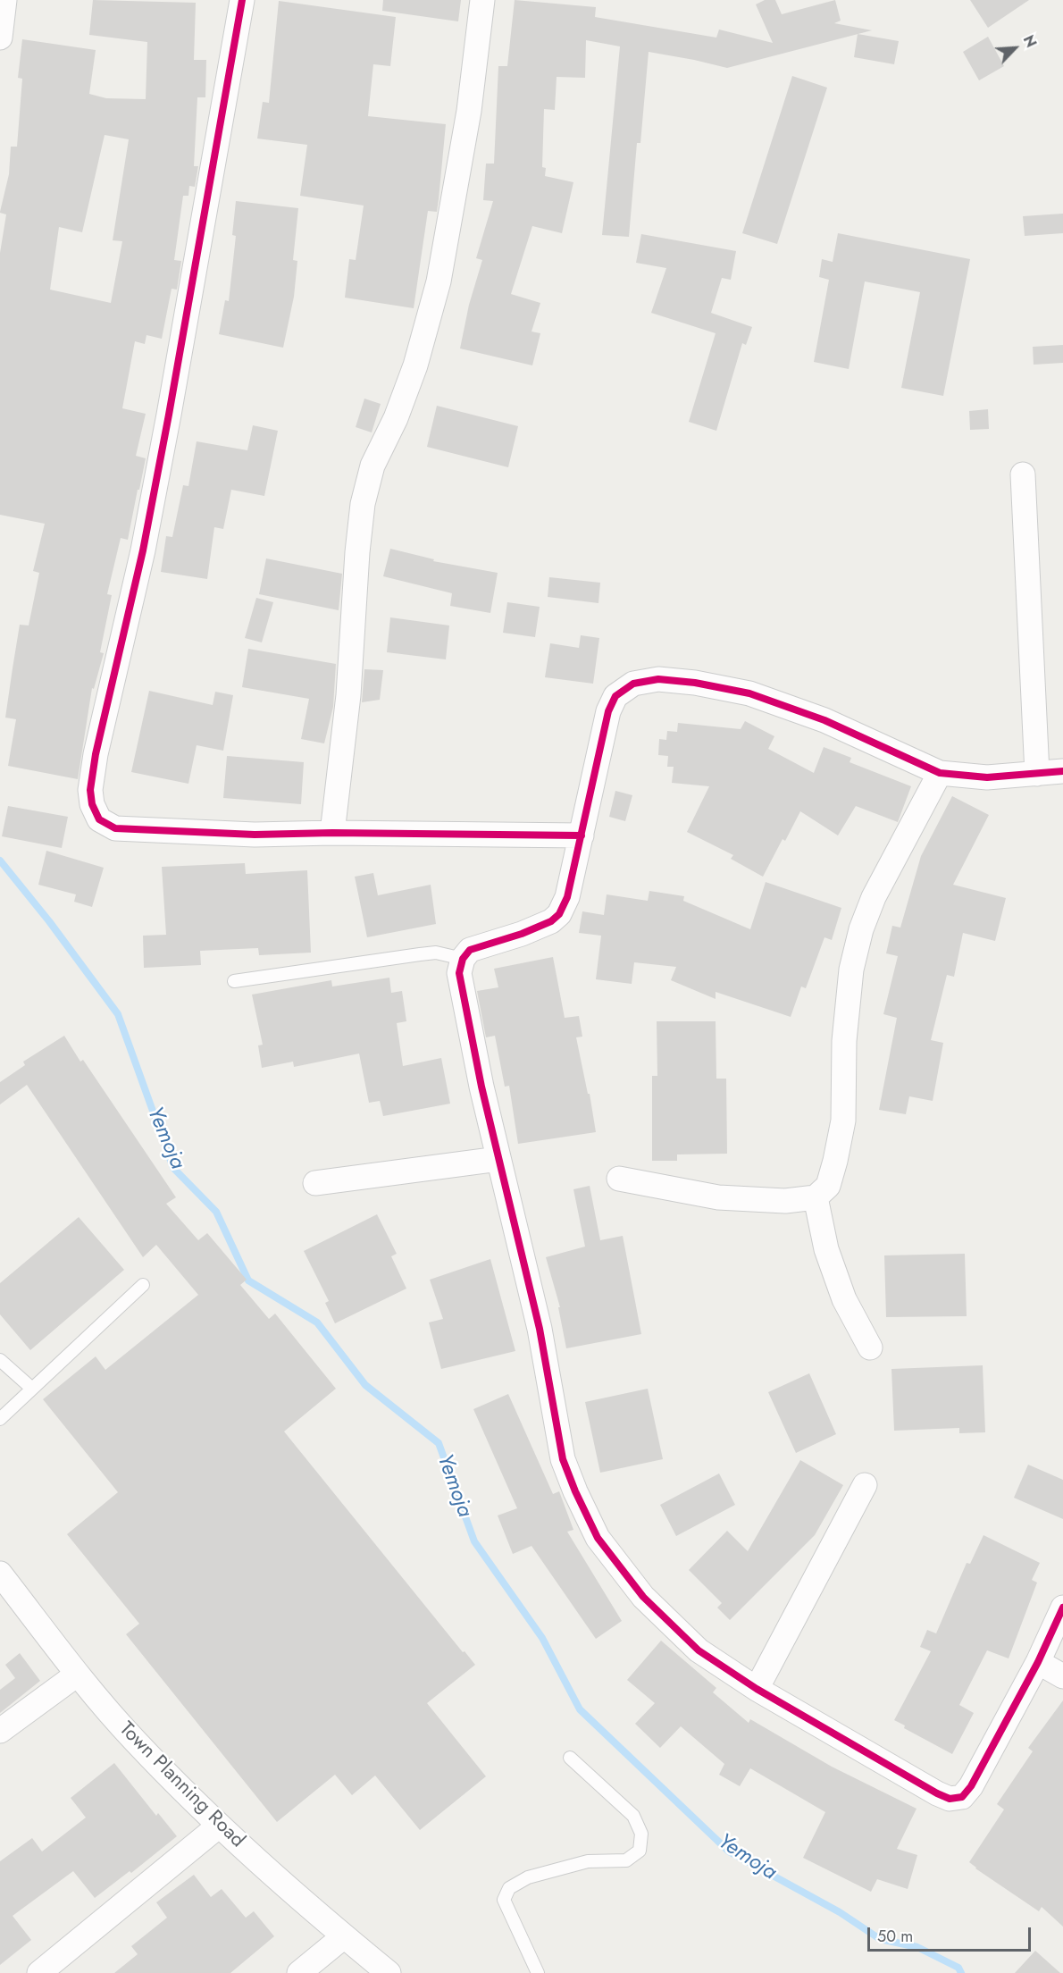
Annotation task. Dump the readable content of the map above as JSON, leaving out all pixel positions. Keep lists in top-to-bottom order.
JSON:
{
  "streets": {
    "street": ["Town Planning Road"]
  },
  "water": ["Yemoja"],
  "scale_bar": "50 m",
  "north": "top right"
}
